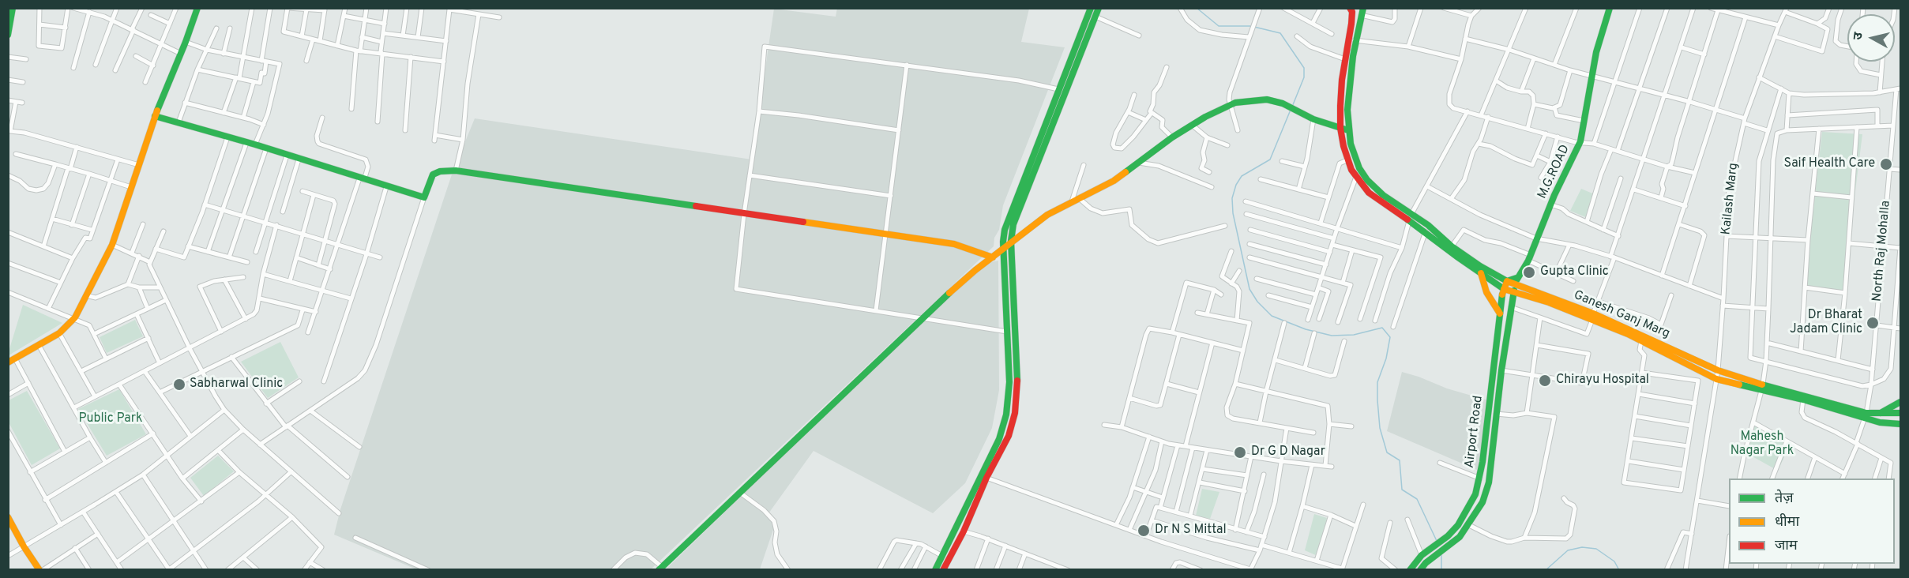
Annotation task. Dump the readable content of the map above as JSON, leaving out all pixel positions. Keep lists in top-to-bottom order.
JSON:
{
  "streets": {
    "main road": ["M.G.ROAD", "Ganesh Ganj Marg", "Airport Road"],
    "street": ["Kailash Marg", "North Raj Mohalla"]
  },
  "crossings": [
    ["M.G.ROAD", "Ganesh Ganj Marg"],
    ["Kailash Marg", "Ganesh Ganj Marg"],
    ["North Raj Mohalla", "Ganesh Ganj Marg"],
    ["Ganesh Ganj Marg", "Airport Road"]
  ],
  "parks": ["Public Park", "Mahesh Nagar Park"],
  "places": [
    "Saif Health Care",
    "Gupta Clinic",
    "Dr Bharat Jadam Clinic",
    "Chirayu Hospital",
    "Sabharwal Clinic",
    "Dr G D Nagar",
    "Dr N S Mittal"
  ],
  "legend": ["तेज़", "धीमा", "जाम"],
  "north": "left"
}
